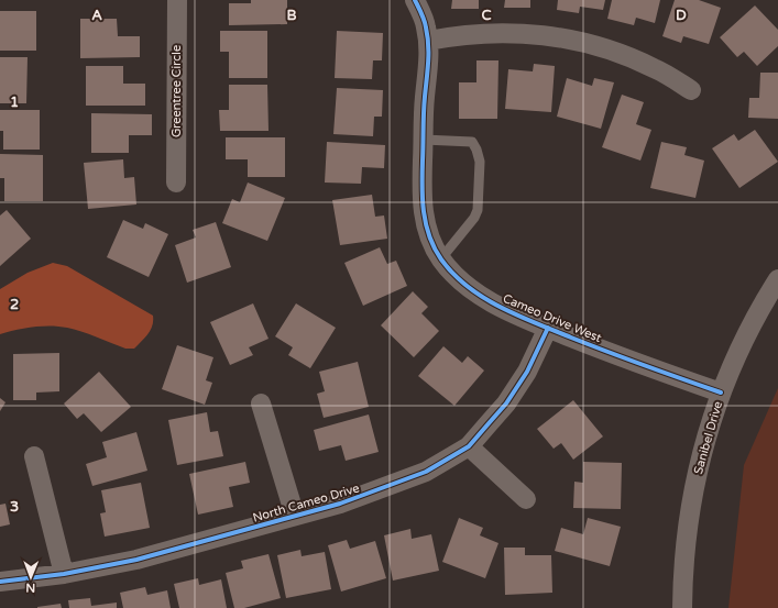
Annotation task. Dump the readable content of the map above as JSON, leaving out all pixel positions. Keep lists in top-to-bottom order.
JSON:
{
  "streets": {
    "street": [
      "Greentree Circle",
      "Cameo Drive West",
      "Sanibel Drive",
      "North Cameo Drive"
    ]
  },
  "crossings": [
    ["Cameo Drive West", "Sanibel Drive"],
    ["Cameo Drive West", "North Cameo Drive"]
  ],
  "north": "bottom",
  "grid": {
    "columns": [
      "A",
      "B",
      "C",
      "D"
    ],
    "rows": ["1", "2", "3"]
  }
}
